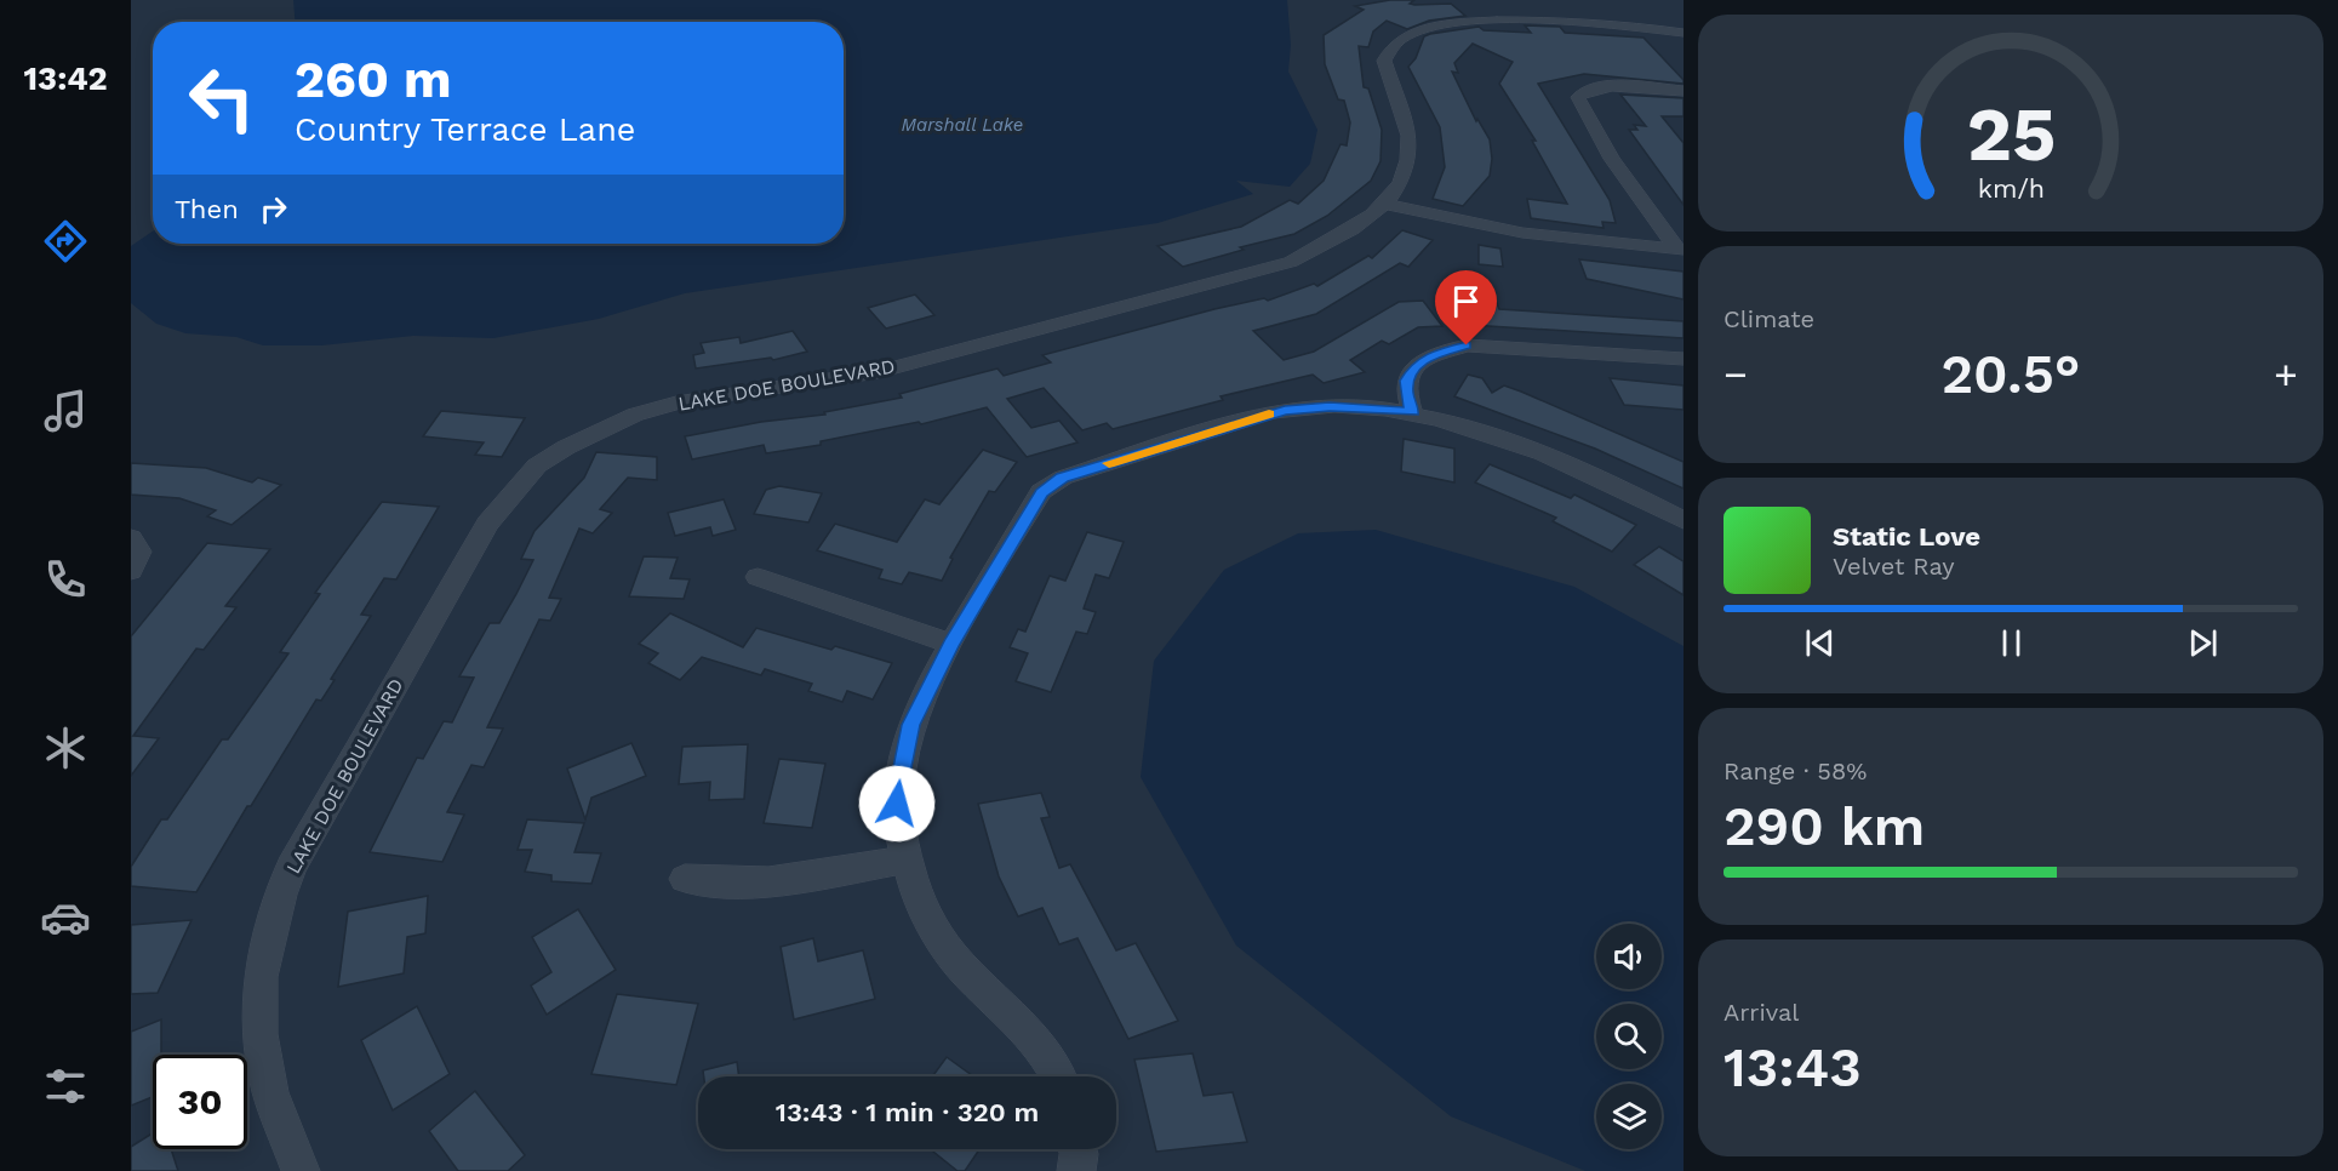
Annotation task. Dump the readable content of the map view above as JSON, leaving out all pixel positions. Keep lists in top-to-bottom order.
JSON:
{
  "streets": {
    "street": ["LAKE DOE BOULEVARD"]
  },
  "water": ["Marshall Lake"],
  "page": {
    "tabs": "13:42",
    "turn": ["260 m", "Country Terrace Lane"],
    "then": "Then",
    "tile": [
      "Climate",
      ["Range · 58%", "290 km"],
      ["Arrival", "13:43"]
    ],
    "heat": ["−", "20.5°", "+"],
    "song": ["Static Love", "Velvet Ray"],
    "limit": "30",
    "trip": "13:43 · 1 min · 320 m",
    "gauge": ["25", "km/h"]
  }
}
